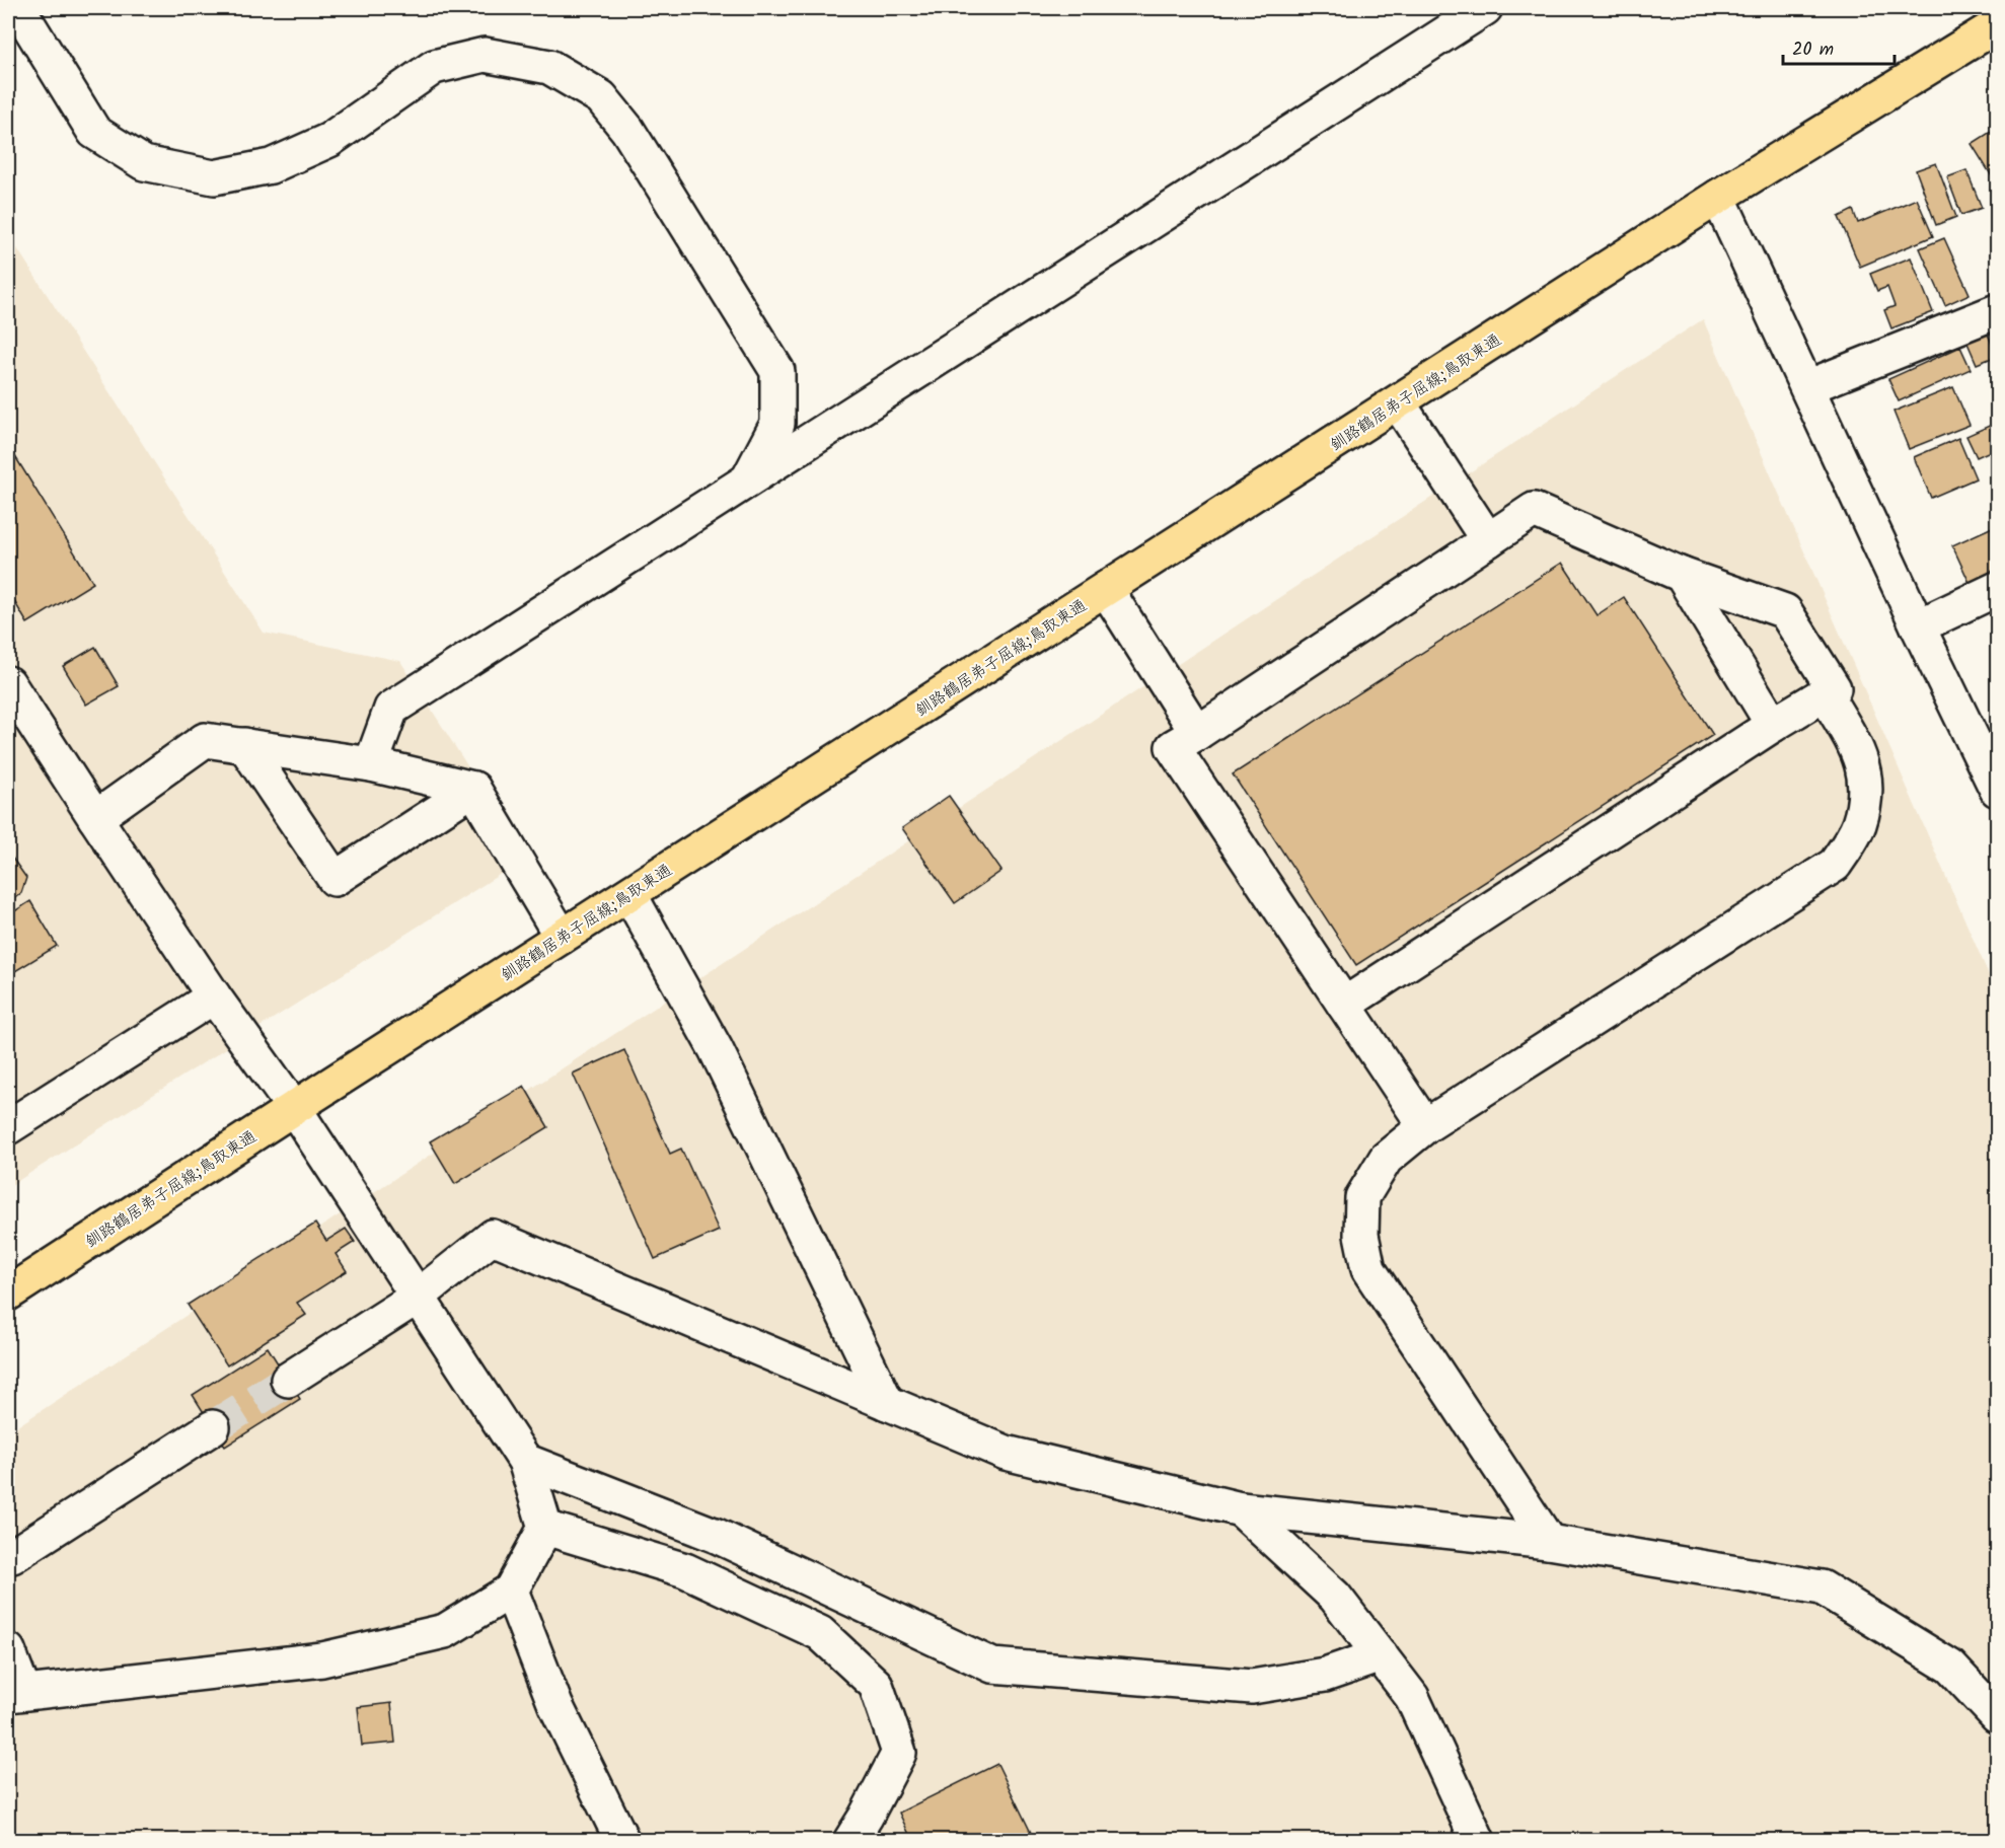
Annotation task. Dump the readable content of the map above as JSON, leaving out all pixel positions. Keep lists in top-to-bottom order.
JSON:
{
  "streets": {
    "main road": ["釧路鶴居弟子屈線;鳥取東通"]
  },
  "scale_bar": "20 m"
}
